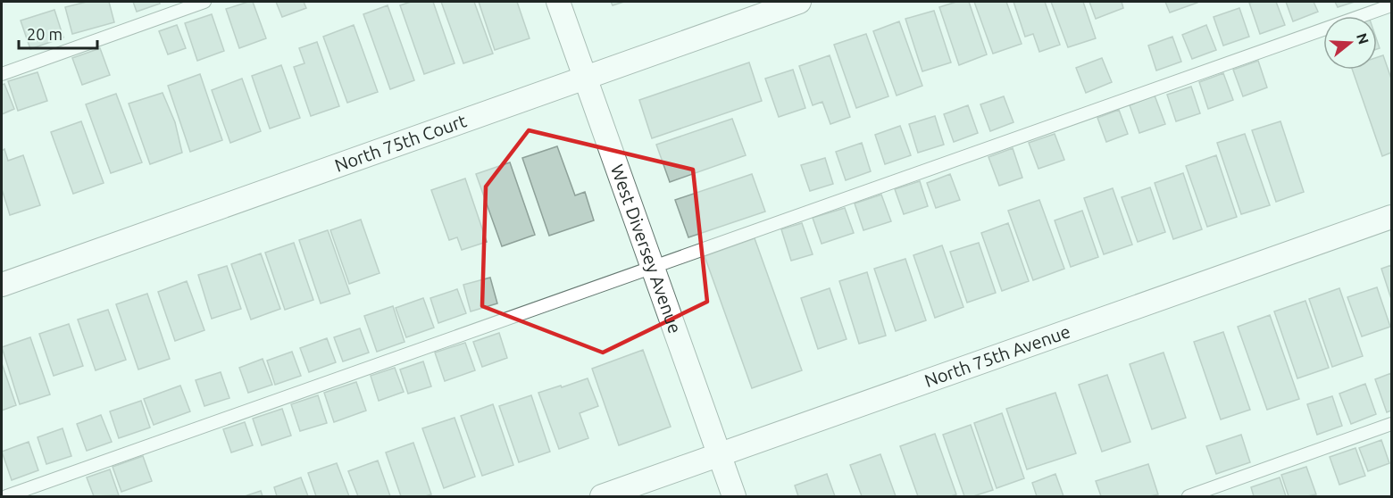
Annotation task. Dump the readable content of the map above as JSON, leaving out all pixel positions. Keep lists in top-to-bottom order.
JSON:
{
  "streets": {
    "street": ["North 75th Court", "West Diversey Avenue", "North 75th Avenue"]
  },
  "crossings": [
    ["North 75th Court", "West Diversey Avenue"],
    ["West Diversey Avenue", "North 75th Avenue"]
  ],
  "scale_bar": "20 m",
  "north": "right"
}
